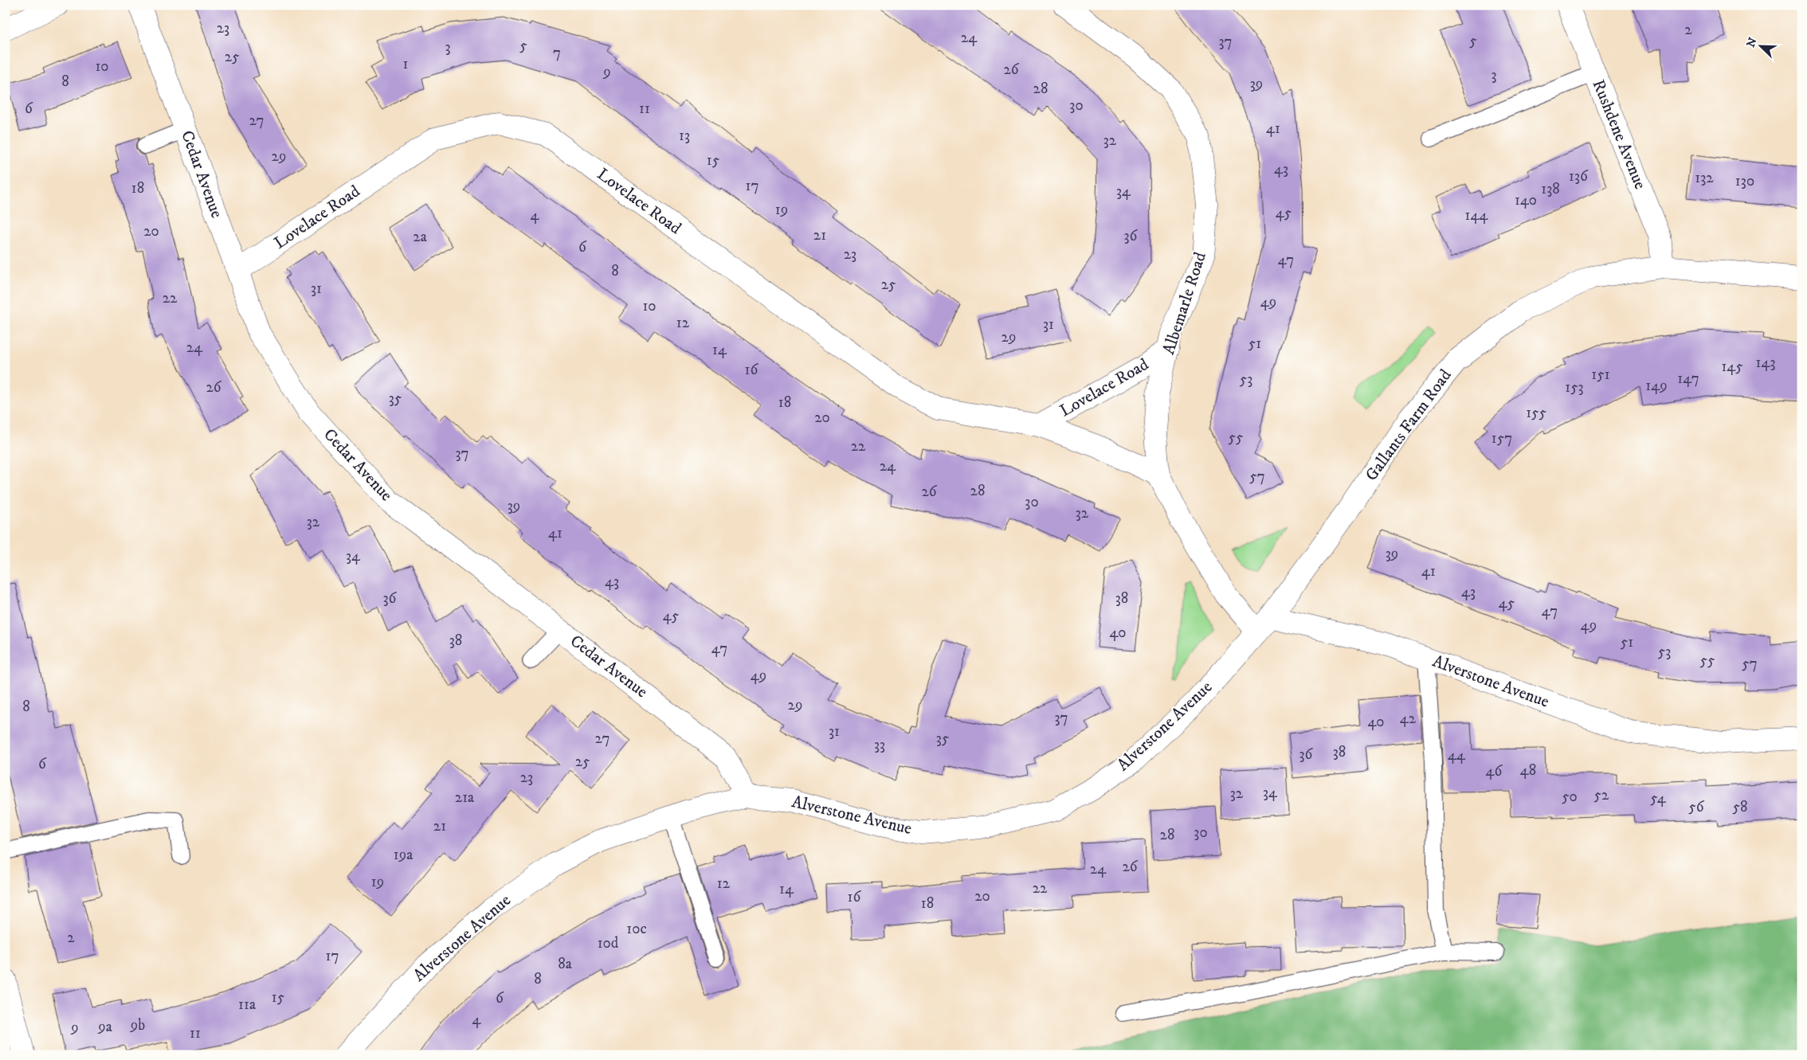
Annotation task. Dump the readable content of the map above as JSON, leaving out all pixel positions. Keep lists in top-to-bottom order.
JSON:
{
  "streets": {
    "street": [
      "Rushdene Avenue",
      "Cedar Avenue",
      "Lovelace Road",
      "Albemarle Road",
      "Gallants Farm Road",
      "Alverstone Avenue"
    ]
  },
  "crossings": [
    ["Rushdene Avenue", "Gallants Farm Road"],
    ["Cedar Avenue", "Lovelace Road"],
    ["Cedar Avenue", "Alverstone Avenue"],
    ["Lovelace Road", "Albemarle Road"],
    ["Albemarle Road", "Gallants Farm Road"],
    ["Albemarle Road", "Alverstone Avenue"],
    ["Gallants Farm Road", "Alverstone Avenue"]
  ],
  "house_numbers": [
    "23",
    "2",
    "24",
    "5",
    "37",
    "5",
    "3",
    "7",
    "25",
    "1",
    "10",
    "26",
    "9",
    "3",
    "8",
    "39",
    "28",
    "30",
    "6",
    "11",
    "27",
    "41",
    "13",
    "32",
    "29",
    "15",
    "43",
    "136",
    "132",
    "130",
    "17",
    "18",
    "138",
    "34",
    "140",
    "19",
    "45",
    "4",
    "144",
    "20",
    "21",
    "36",
    "2a",
    "6",
    "23",
    "47",
    "8",
    "25",
    "31",
    "22",
    "49",
    "10",
    "12",
    "31",
    "29",
    "51",
    "24",
    "14",
    "143",
    "145",
    "16",
    "151",
    "147",
    "53",
    "149",
    "26",
    "153",
    "35",
    "18",
    "155",
    "20",
    "55",
    "157",
    "22",
    "37",
    "24",
    "57",
    "28",
    "26",
    "30",
    "39",
    "32",
    "32",
    "41",
    "39",
    "34",
    "41",
    "43",
    "43",
    "36",
    "38",
    "45",
    "47",
    "45",
    "49",
    "40",
    "38",
    "51",
    "47",
    "53",
    "55",
    "57",
    "49",
    "29",
    "8",
    "37",
    "42",
    "40",
    "31",
    "27",
    "35",
    "33",
    "38",
    "36",
    "44",
    "25",
    "6",
    "48",
    "46",
    "23",
    "34",
    "32",
    "52",
    "50",
    "21a",
    "54",
    "56",
    "58",
    "21",
    "30",
    "28",
    "19a",
    "26",
    "24",
    "19",
    "12",
    "22",
    "14",
    "20",
    "16",
    "18",
    "10c",
    "2",
    "10d",
    "17",
    "8a",
    "8",
    "15",
    "6",
    "11a",
    "4",
    "9b",
    "9a",
    "9",
    "11"
  ],
  "north": "top left"
}
